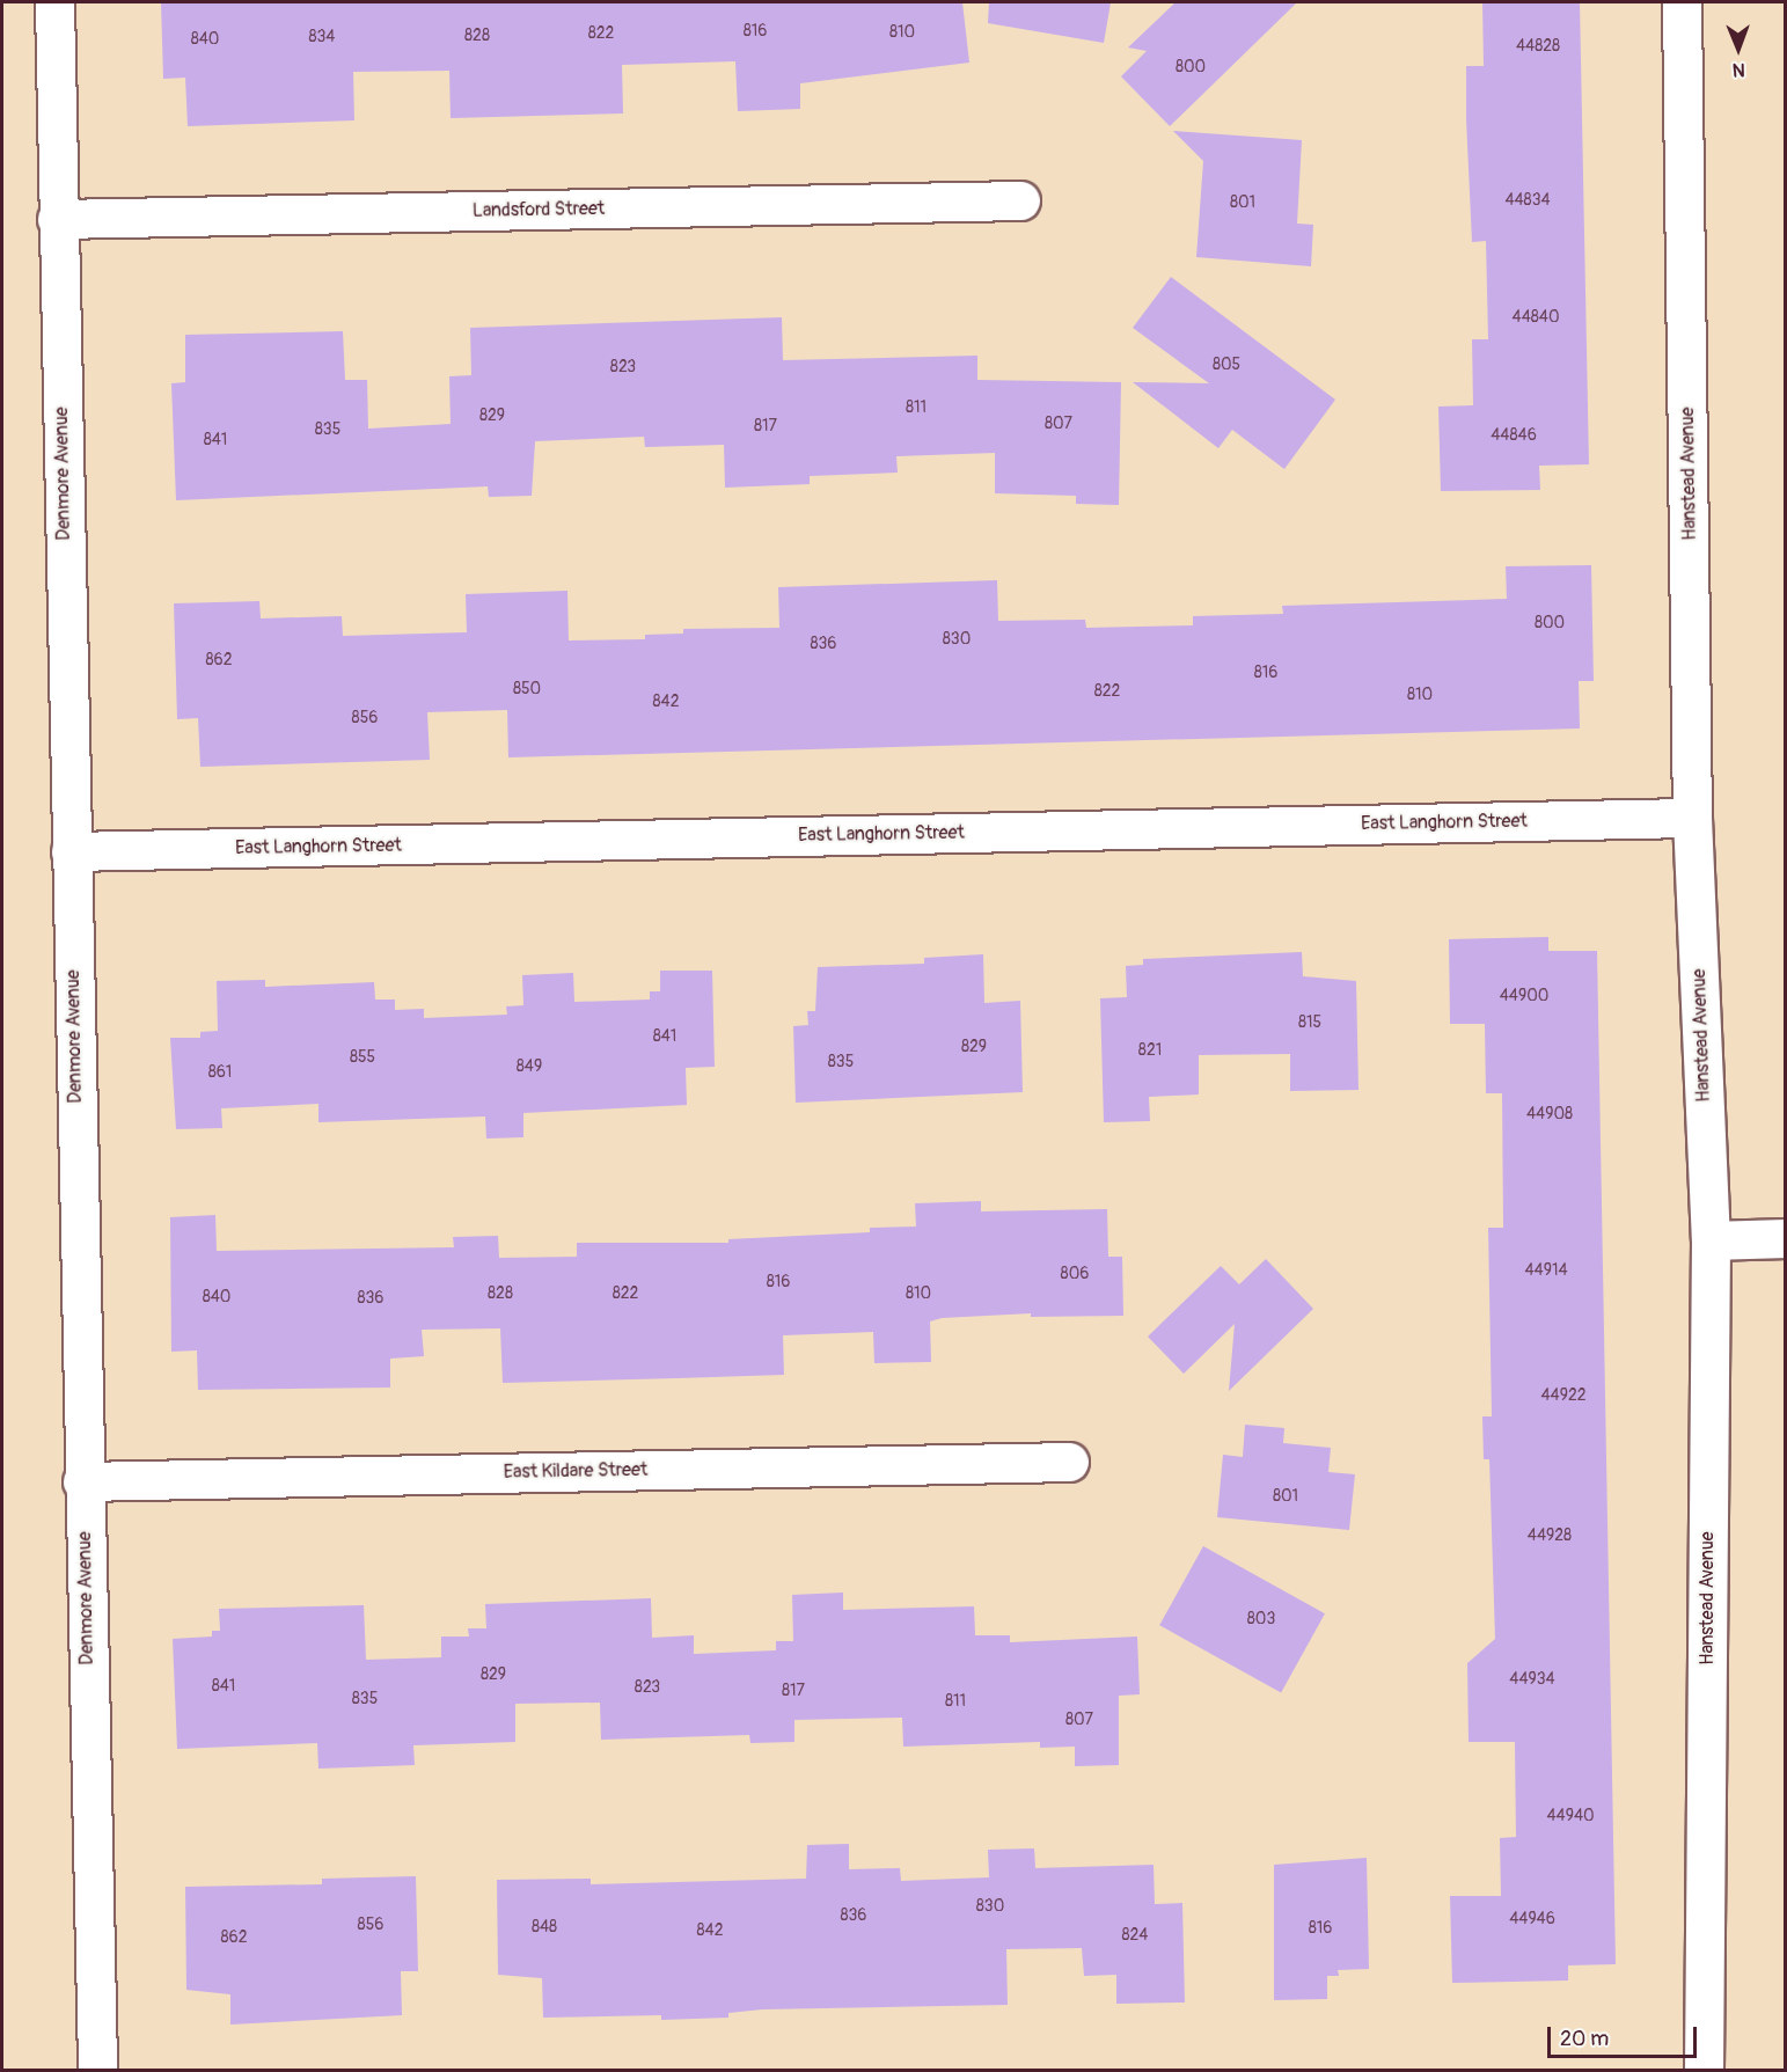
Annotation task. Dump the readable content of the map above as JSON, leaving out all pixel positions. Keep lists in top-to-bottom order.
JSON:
{
  "streets": {
    "street": [
      "Landsford Street",
      "Denmore Avenue",
      "Hanstead Avenue",
      "East Langhorn Street",
      "East Kildare Street"
    ]
  },
  "crossings": [
    ["Landsford Street", "Denmore Avenue"],
    ["Denmore Avenue", "East Langhorn Street"],
    ["Denmore Avenue", "East Kildare Street"],
    ["Hanstead Avenue", "East Langhorn Street"]
  ],
  "house_numbers": [
    "816",
    "810",
    "822",
    "828",
    "834",
    "840",
    "44828",
    "800",
    "44834",
    "801",
    "44840",
    "805",
    "823",
    "811",
    "829",
    "807",
    "817",
    "835",
    "44846",
    "841",
    "800",
    "830",
    "836",
    "862",
    "816",
    "850",
    "822",
    "810",
    "842",
    "856",
    "44900",
    "815",
    "841",
    "829",
    "821",
    "855",
    "835",
    "849",
    "861",
    "44908",
    "44914",
    "806",
    "816",
    "828",
    "822",
    "810",
    "840",
    "836",
    "44922",
    "801",
    "44928",
    "803",
    "829",
    "44934",
    "841",
    "823",
    "817",
    "835",
    "811",
    "807",
    "44940",
    "830",
    "836",
    "44946",
    "856",
    "848",
    "816",
    "842",
    "824",
    "862"
  ],
  "scale_bar": "20 m",
  "north": "bottom"
}
